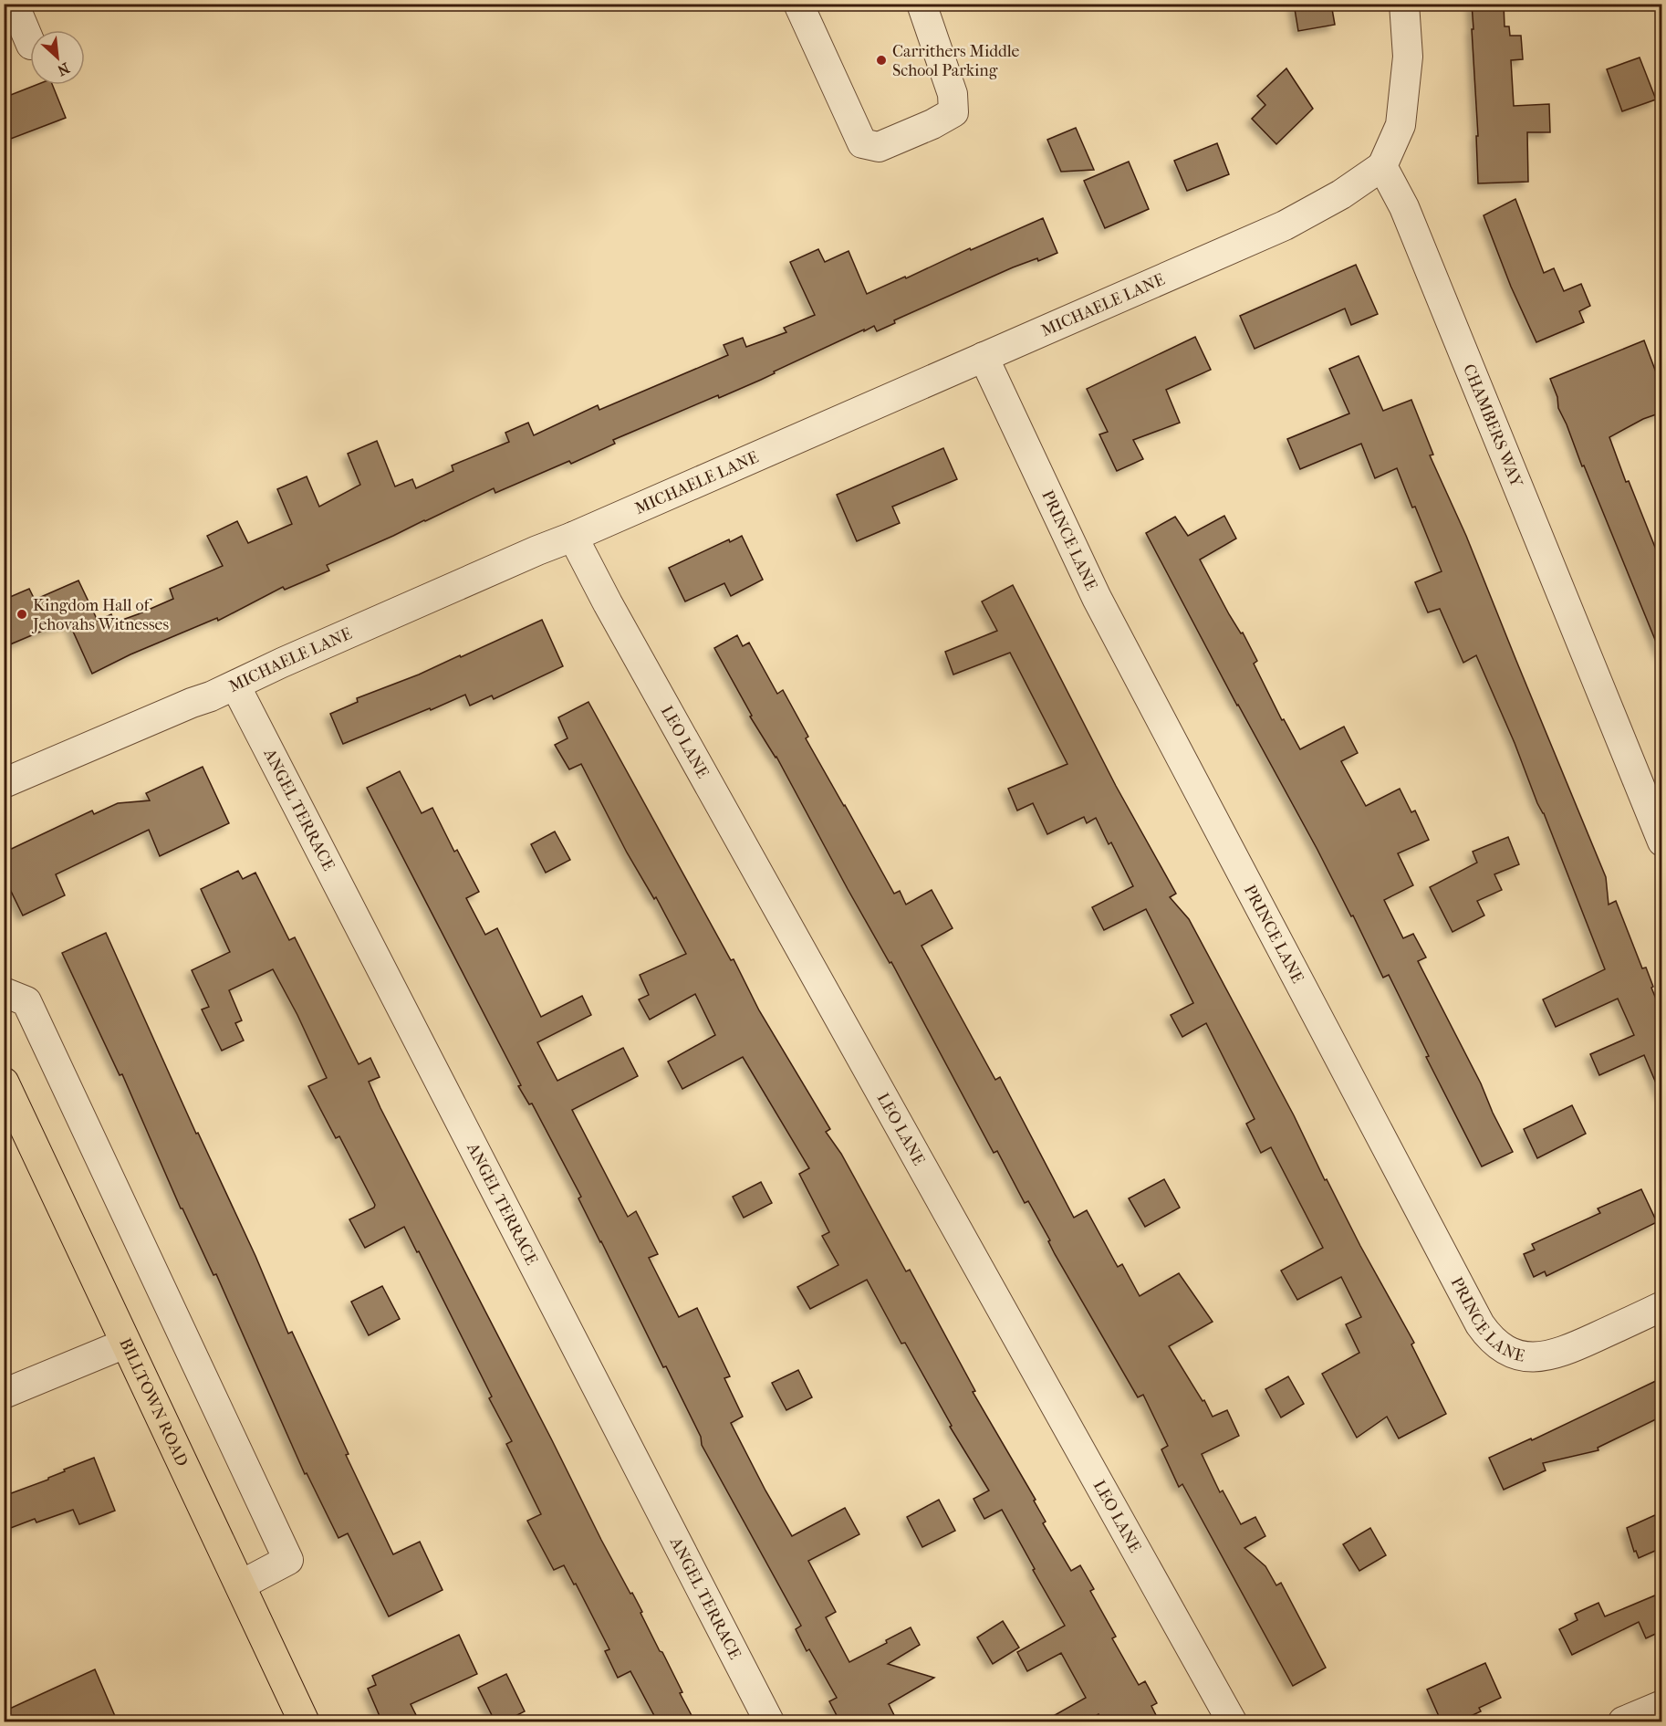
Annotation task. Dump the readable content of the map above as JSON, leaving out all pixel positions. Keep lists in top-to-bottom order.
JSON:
{
  "streets": {
    "main road": ["BILLTOWN ROAD"],
    "street": [
      "MICHAELE LANE",
      "CHAMBERS WAY",
      "PRINCE LANE",
      "LEO LANE",
      "ANGEL TERRACE"
    ]
  },
  "crossings": [
    ["MICHAELE LANE", "CHAMBERS WAY"],
    ["MICHAELE LANE", "PRINCE LANE"],
    ["MICHAELE LANE", "LEO LANE"],
    ["MICHAELE LANE", "ANGEL TERRACE"]
  ],
  "places": ["Carrithers Middle School Parking", "Kingdom Hall of Jehovahs Witnesses"],
  "north": "bottom right"
}
